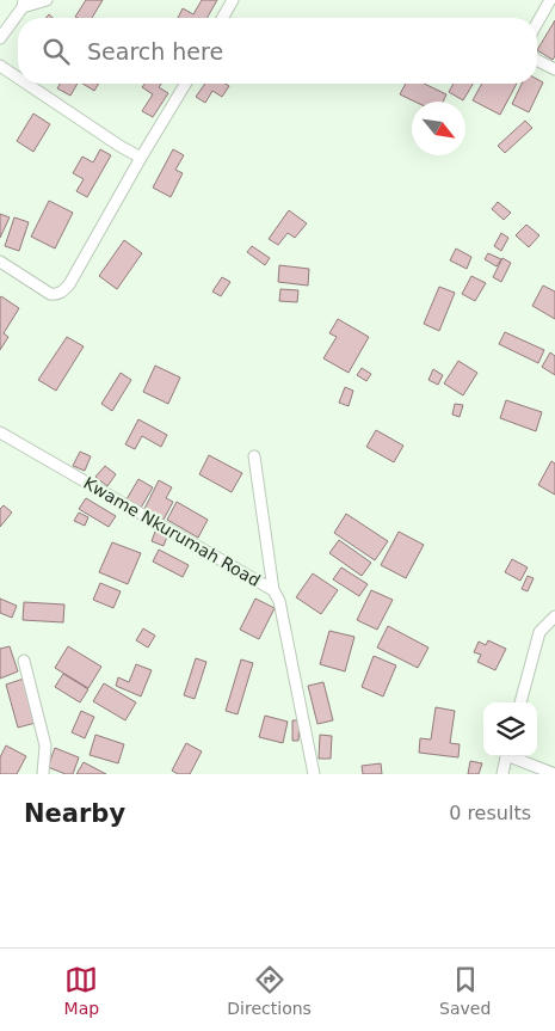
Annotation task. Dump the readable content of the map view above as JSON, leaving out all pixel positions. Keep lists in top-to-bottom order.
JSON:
{
  "streets": {
    "street": ["Kwame Nkurumah Road"]
  },
  "north": "bottom right",
  "page": {
    "search": "Search here",
    "heading": ["Nearby", "0 results"],
    "nav": ["Map", "Directions", "Saved"]
  }
}
